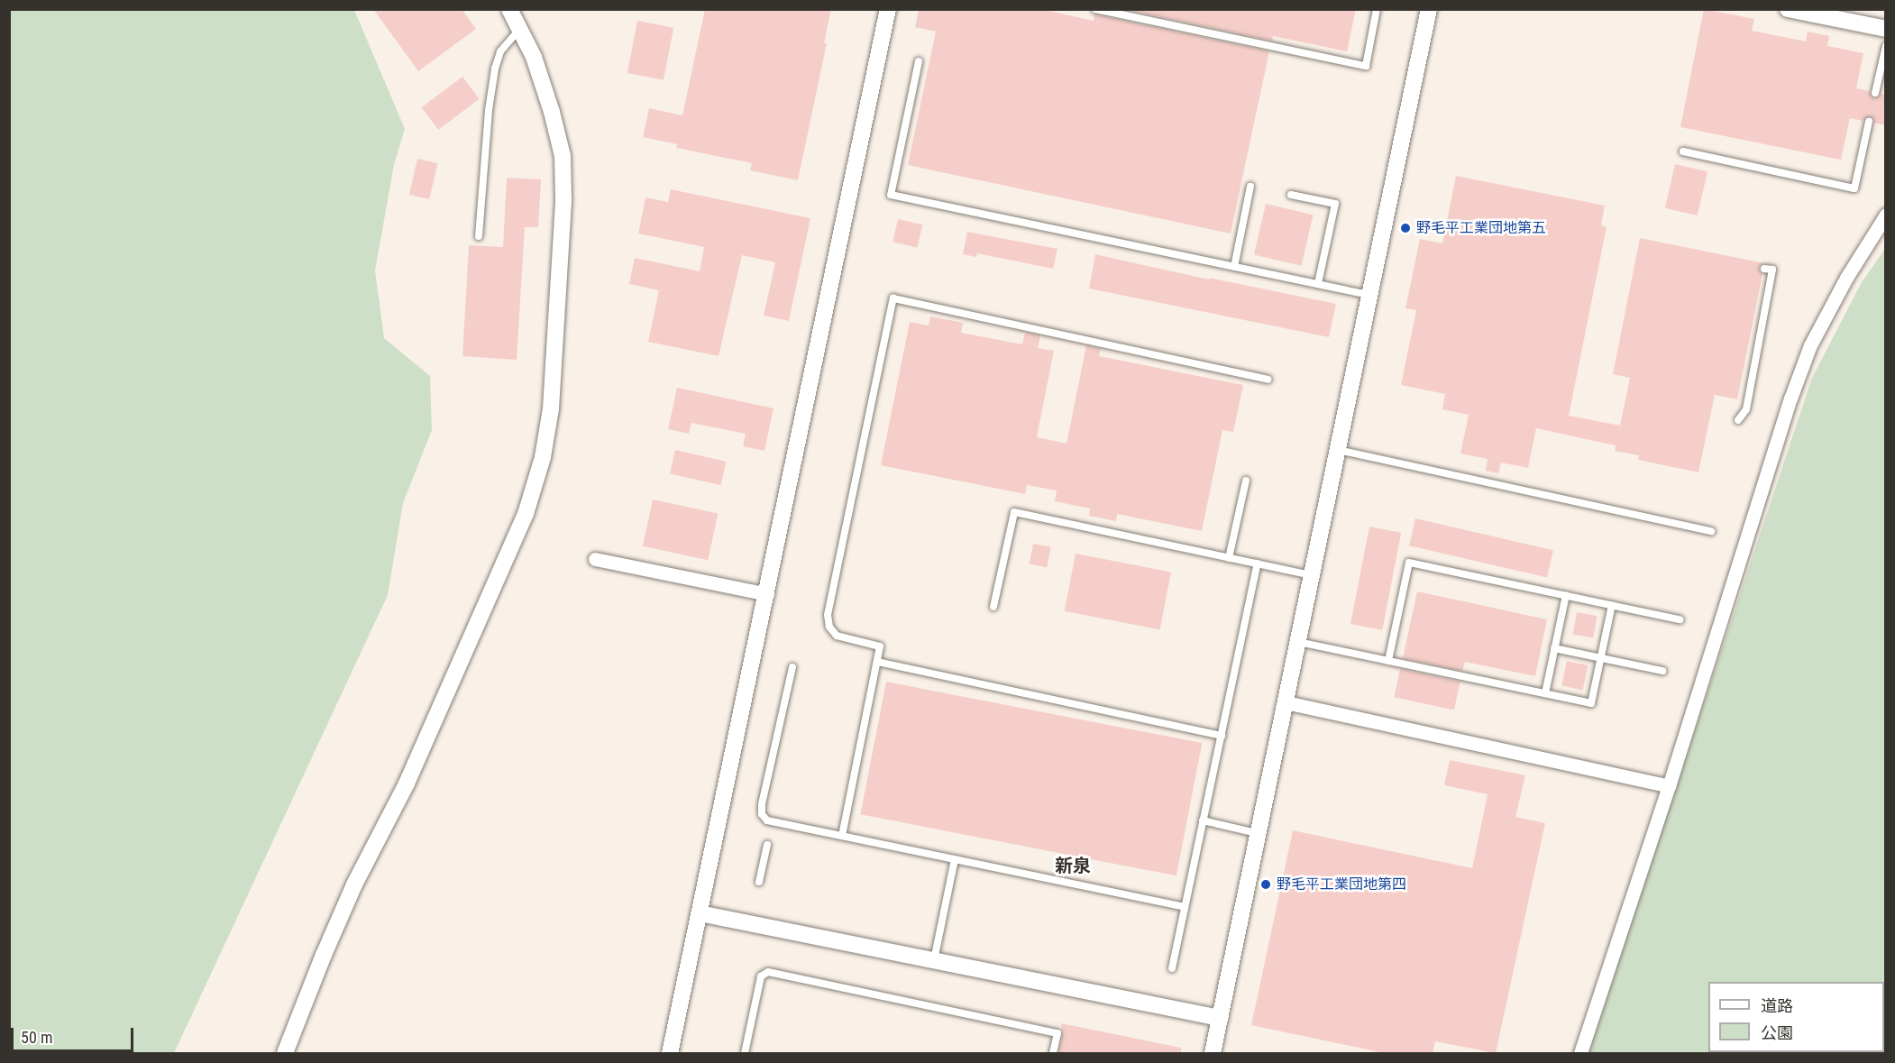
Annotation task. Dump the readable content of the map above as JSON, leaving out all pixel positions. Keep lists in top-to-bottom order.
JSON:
{
  "districts": ["新泉"],
  "places": ["野毛平工業団地第五", "野毛平工業団地第四"],
  "legend": ["道路", "公園"],
  "scale_bar": "50 m"
}
